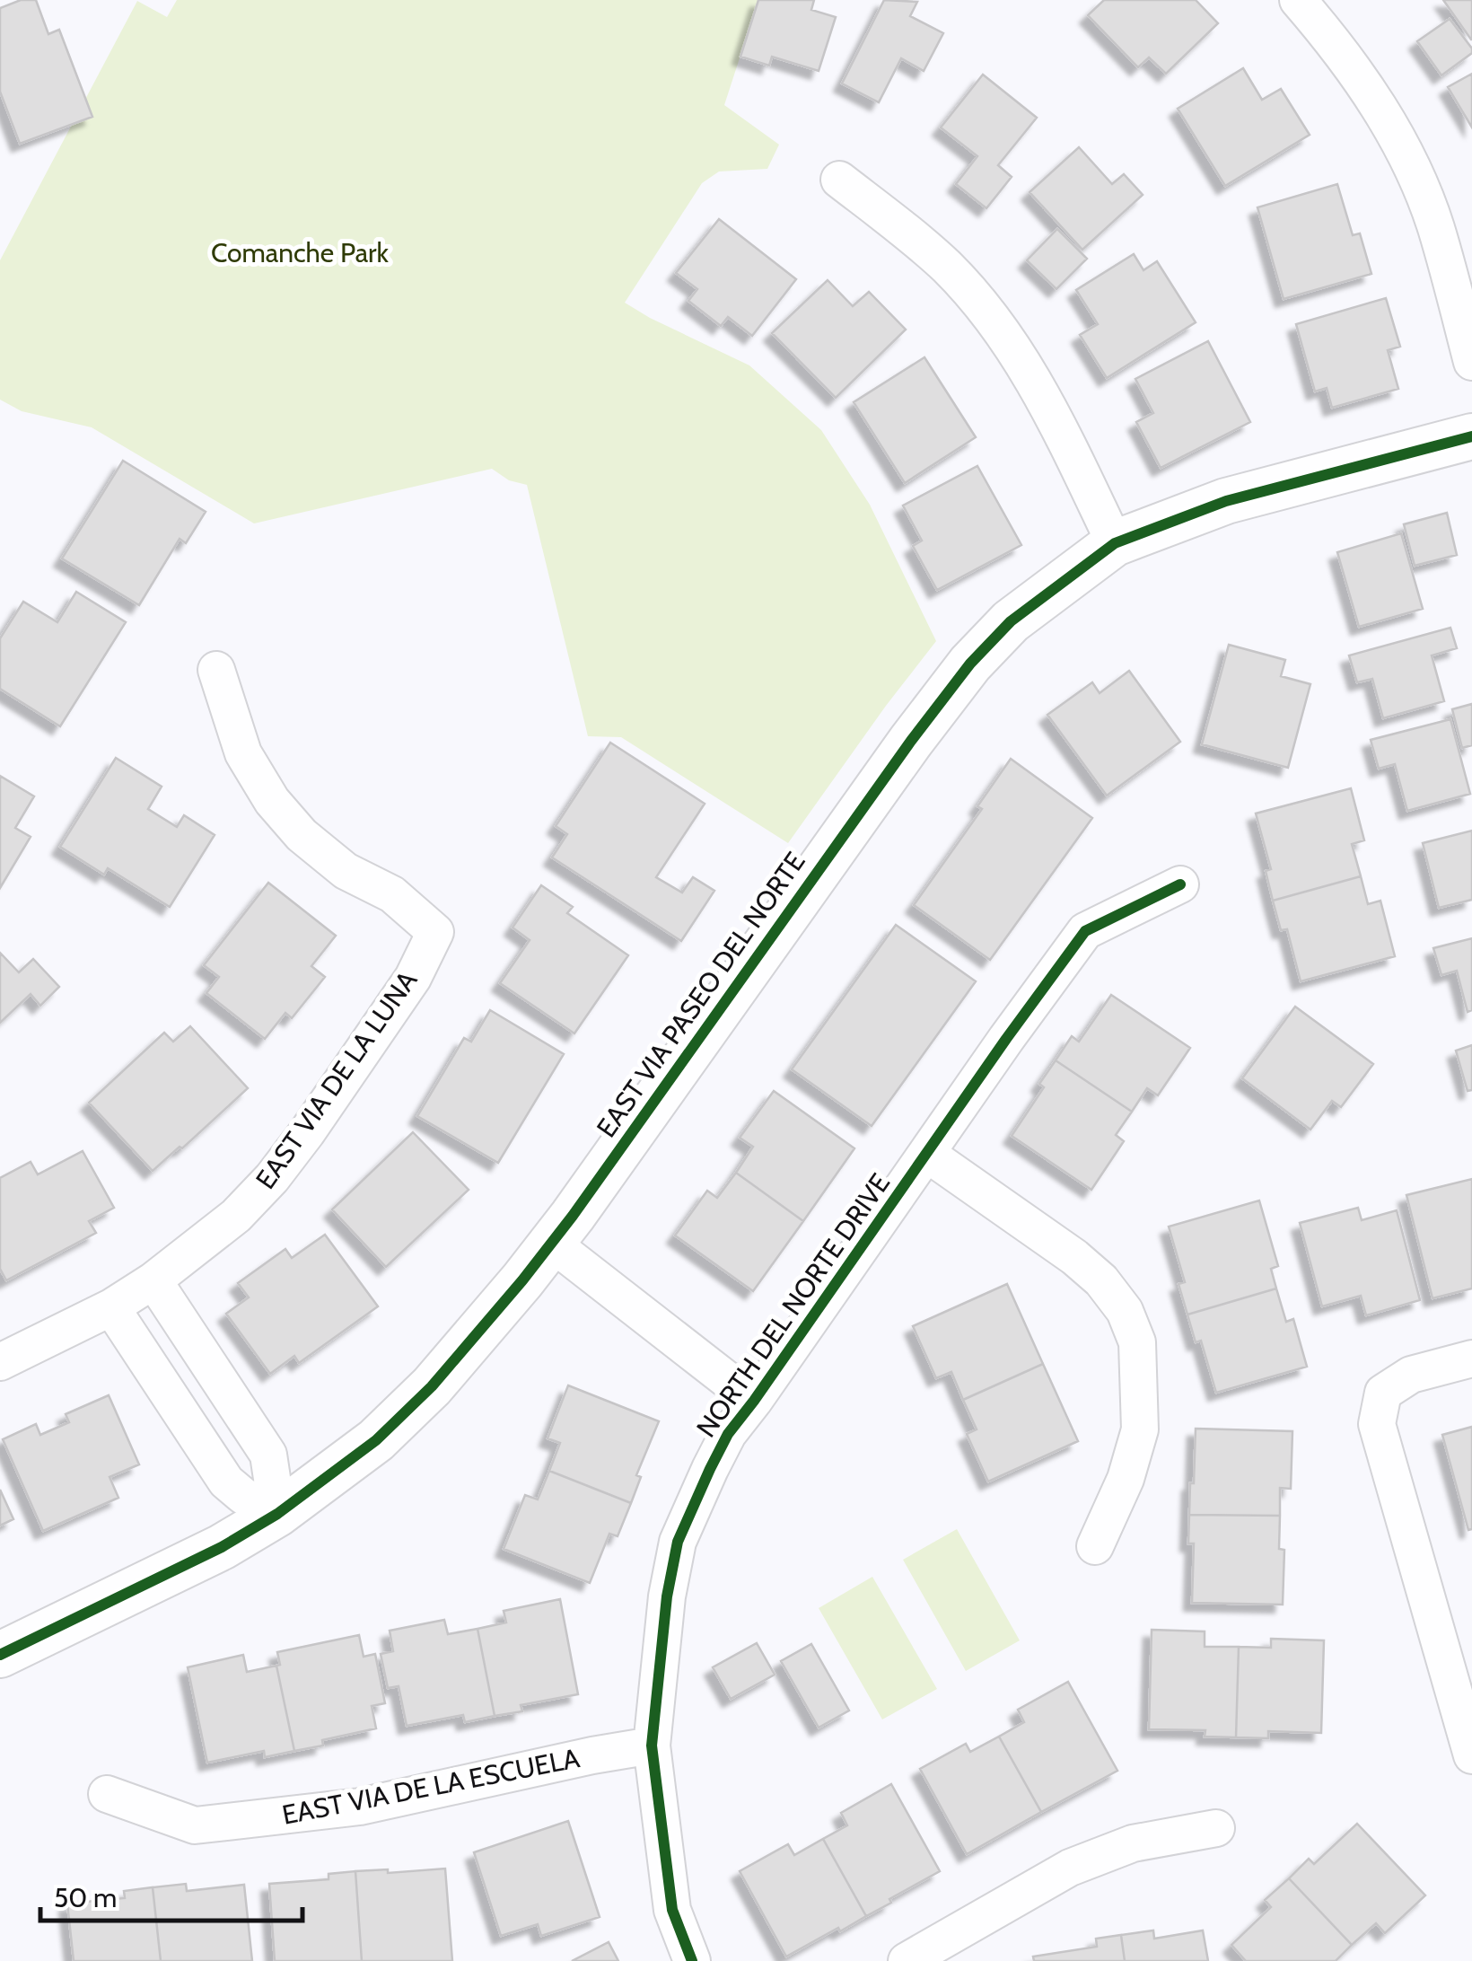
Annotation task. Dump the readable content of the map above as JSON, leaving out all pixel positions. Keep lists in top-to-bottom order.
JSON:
{
  "streets": {
    "street": [
      "EAST VIA PASEO DEL NORTE",
      "EAST VIA DE LA LUNA",
      "NORTH DEL NORTE DRIVE",
      "EAST VIA DE LA ESCUELA"
    ]
  },
  "crossings": [
    ["EAST VIA PASEO DEL NORTE", "NORTH DEL NORTE DRIVE"],
    ["NORTH DEL NORTE DRIVE", "EAST VIA DE LA ESCUELA"]
  ],
  "parks": ["Comanche Park"],
  "scale_bar": "50 m"
}
